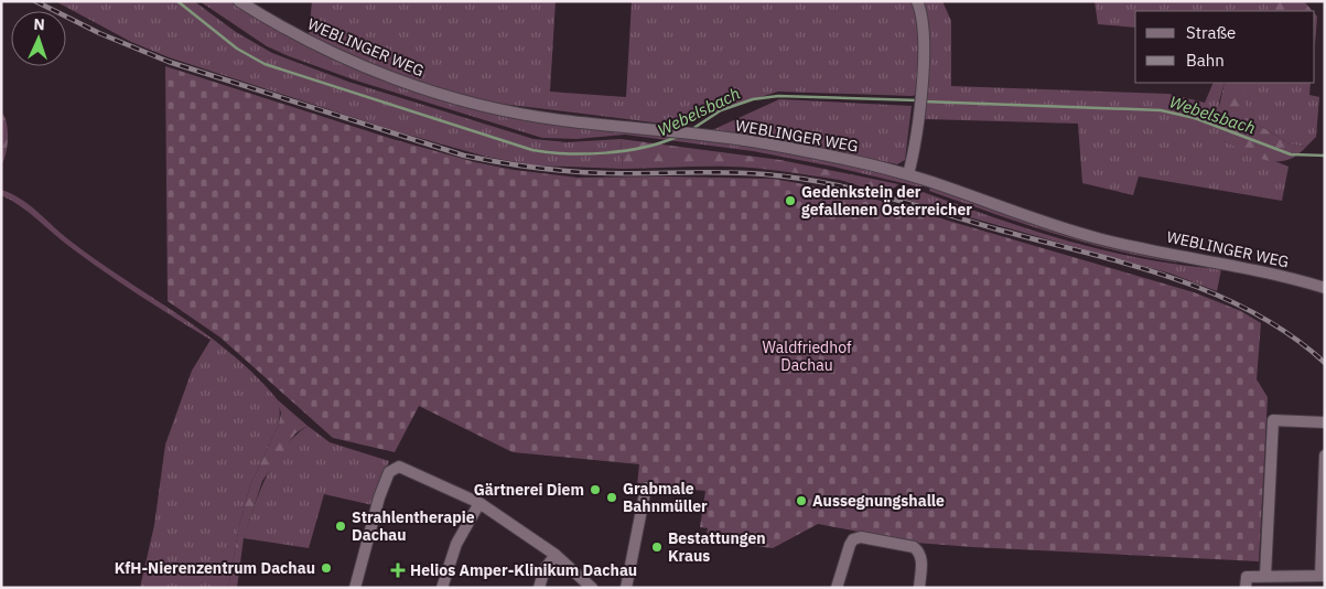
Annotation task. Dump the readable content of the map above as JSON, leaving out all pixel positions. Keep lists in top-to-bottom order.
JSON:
{
  "streets": {
    "street": ["WEBLINGER WEG"]
  },
  "water": ["Webelsbach"],
  "parks": ["Waldfriedhof Dachau"],
  "places": {
    "other": [
      "Gedenkstein der gefallenen Österreicher",
      "Gärtnerei Diem",
      "Grabmale Bahnmüller",
      "Aussegnungshalle",
      "Strahlentherapie Dachau",
      "Bestattungen Kraus",
      "KfH-Nierenzentrum Dachau"
    ],
    "health": ["Helios Amper-Klinikum Dachau"]
  },
  "legend": ["Straße", "Bahn"],
  "north": "top"
}
